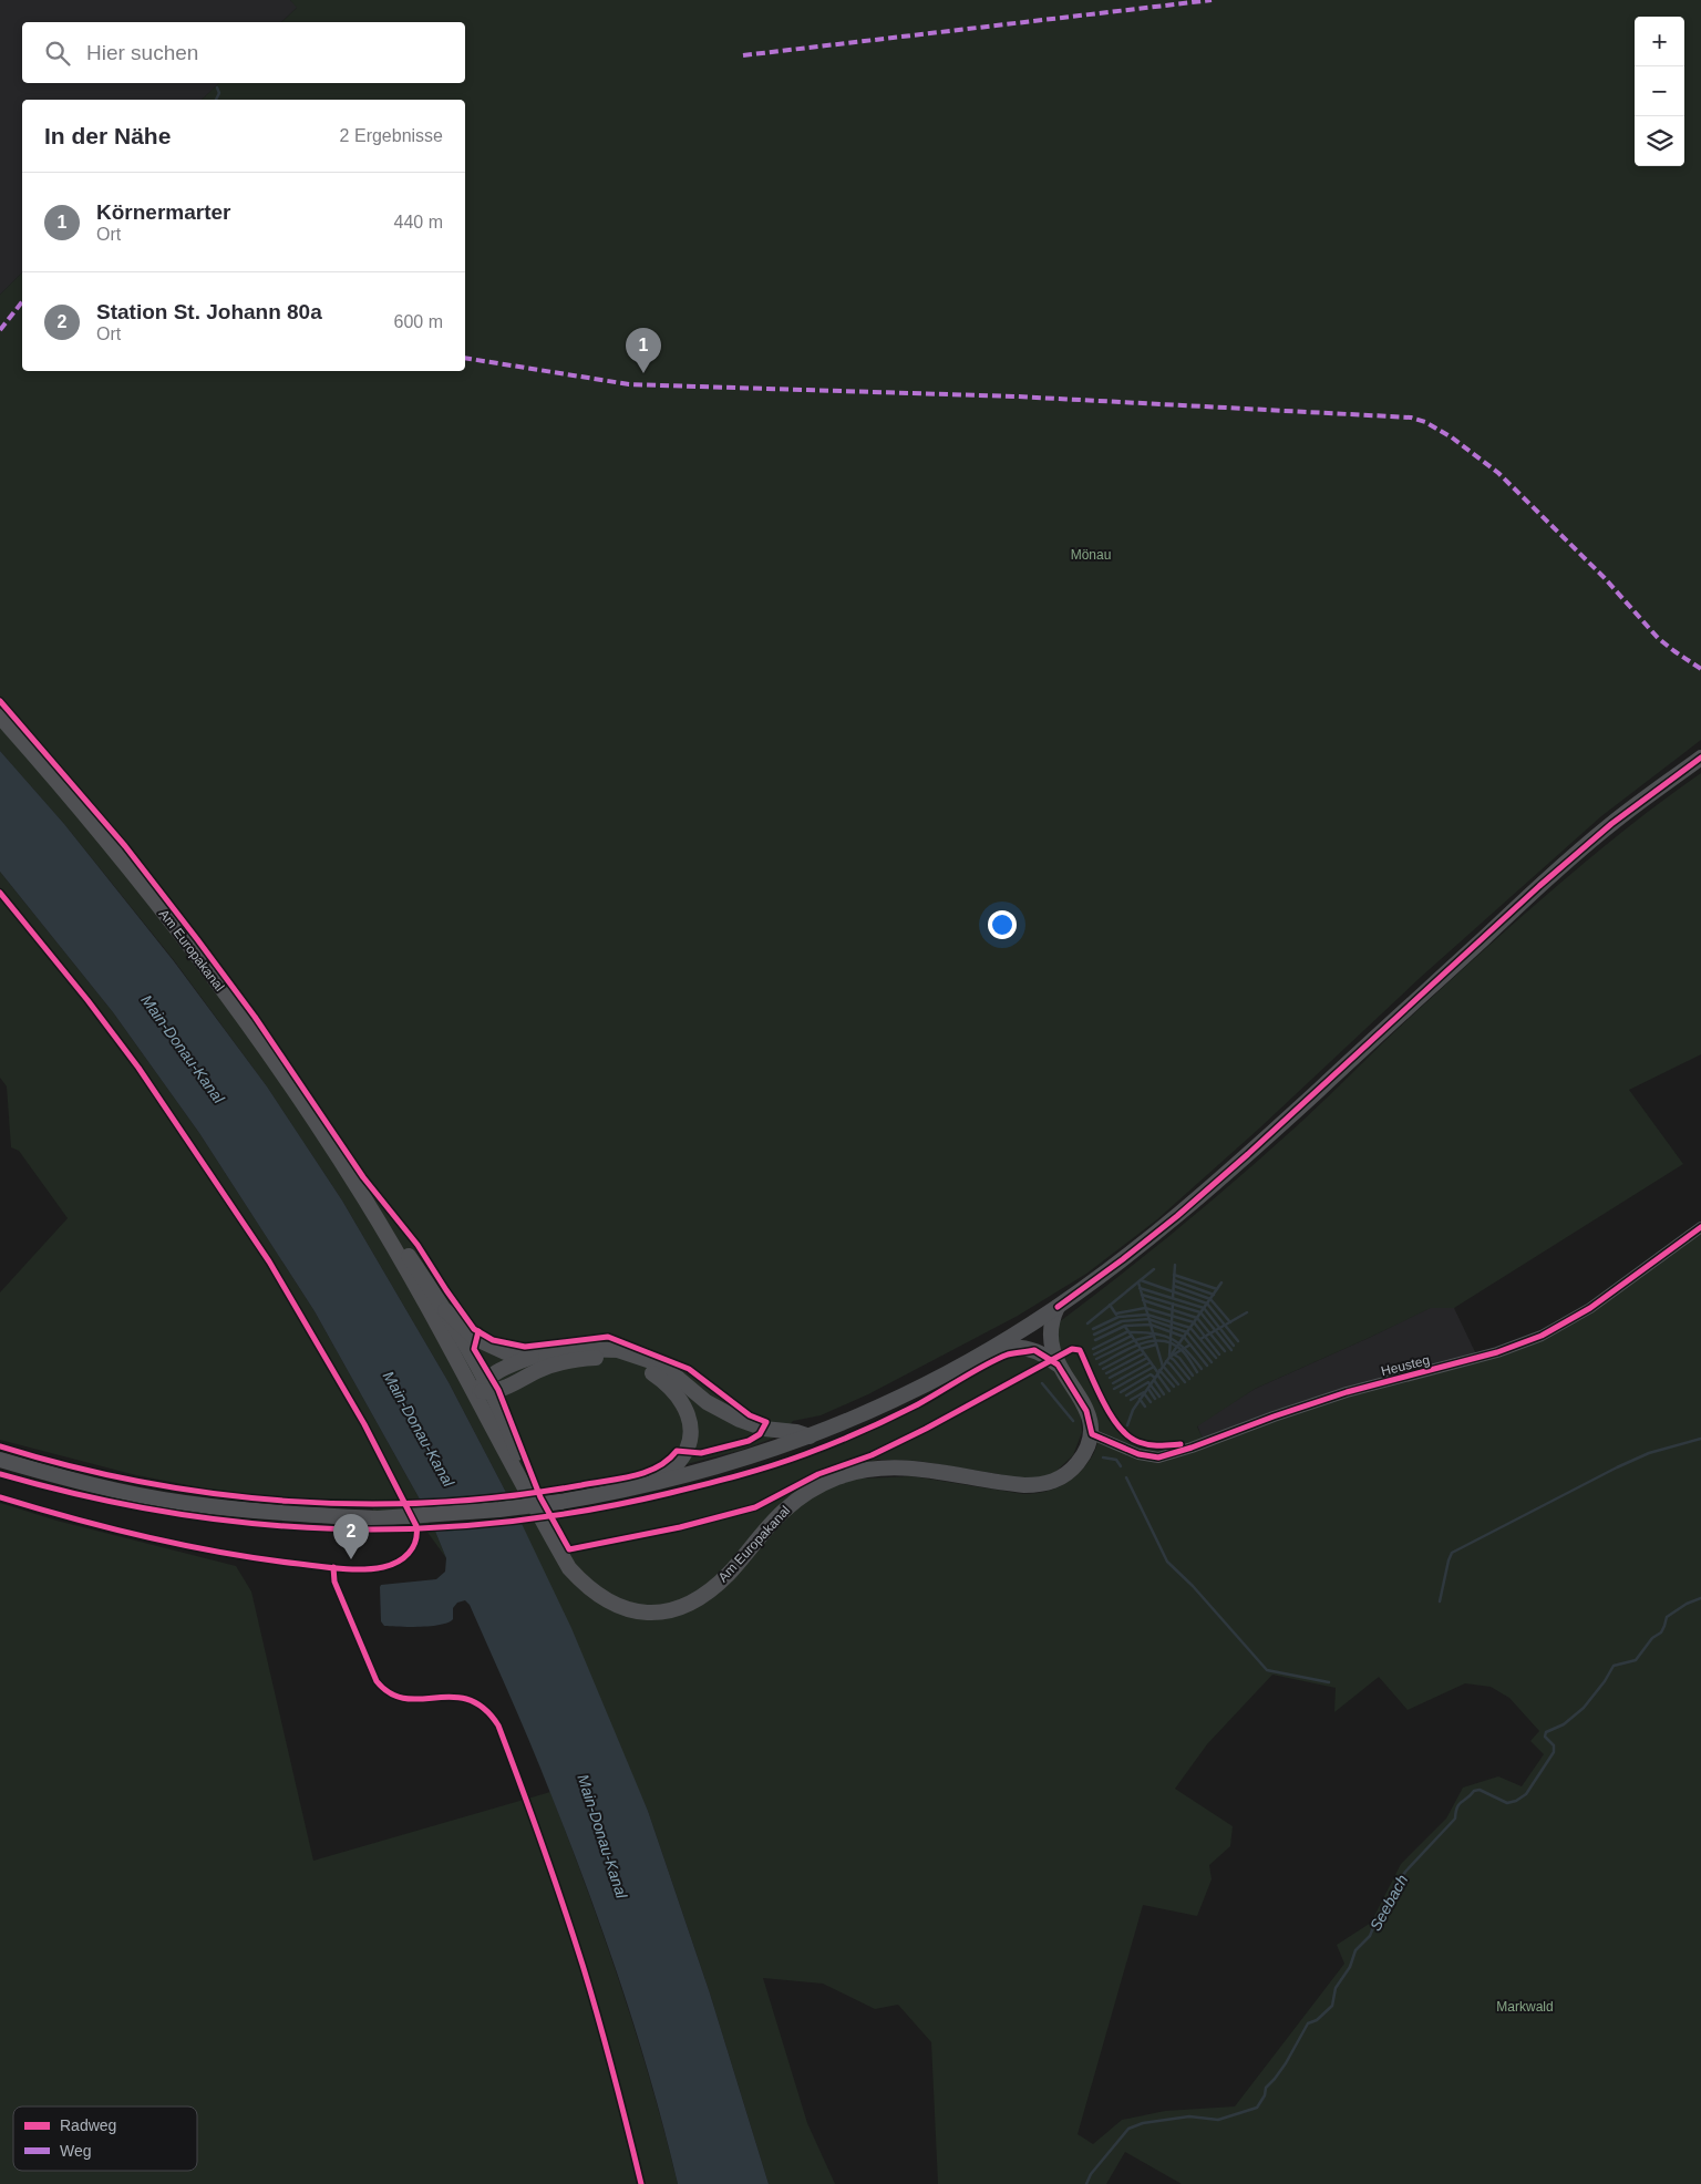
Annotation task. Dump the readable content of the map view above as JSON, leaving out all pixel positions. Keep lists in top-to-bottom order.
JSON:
{
  "streets": {
    "main road": ["Am Europakanal"],
    "street": ["Heusteg"]
  },
  "crossings": [
    ["Am Europakanal", "Heusteg"]
  ],
  "water": ["Main-Donau-Kanal", "Seebach"],
  "parks": ["Mönau", "Markwald"],
  "legend": ["Radweg", "Weg"],
  "page": {
    "map_buttons": ["+", "−"],
    "search": "Hier suchen",
    "heading": ["In der Nähe", "2 Ergebnisse"],
    "list": [
      {
        "mark": "1",
        "name": "Körnermarter",
        "note": "Ort",
        "value": "440 m"
      },
      {
        "mark": "2",
        "name": "Station St. Johann 80a",
        "note": "Ort",
        "value": "600 m"
      }
    ],
    "pins": ["1", "2"]
  }
}
